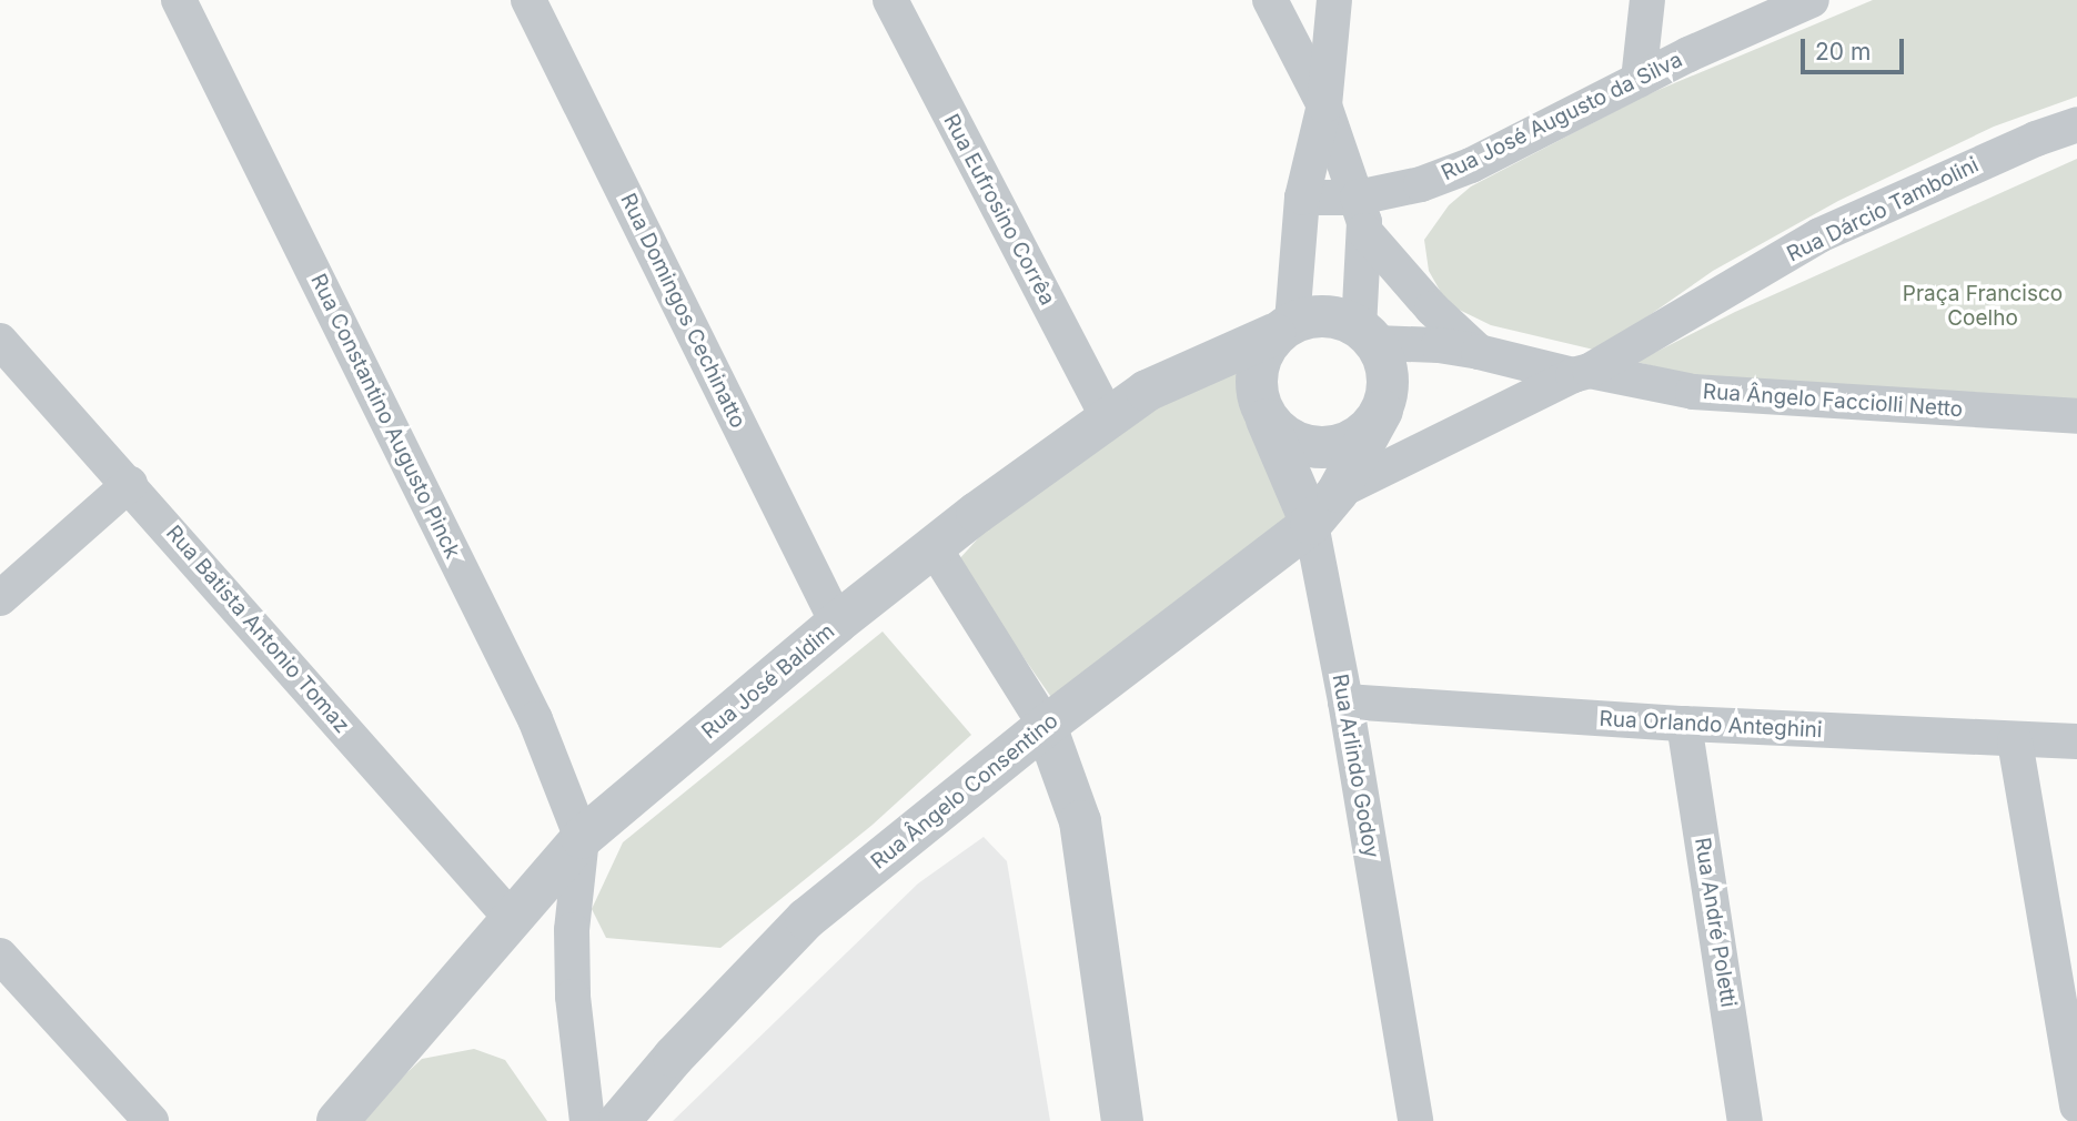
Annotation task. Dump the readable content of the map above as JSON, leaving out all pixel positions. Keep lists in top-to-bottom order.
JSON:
{
  "streets": {
    "street": [
      "Rua José Augusto da Silva",
      "Rua Eufrosino Corrêa",
      "Rua Dárcio Tambolini",
      "Rua Domingos Cechinatto",
      "Rua Ângelo Facciolli Netto",
      "Rua Constantino Augusto Pinck",
      "Rua Batista Antonio Tomaz",
      "Rua José Baldim",
      "Rua Orlando Anteghini",
      "Rua Arlindo Godoy",
      "Rua Ângelo Consentino",
      "Rua André Poletti"
    ]
  },
  "crossings": [
    ["Rua Eufrosino Corrêa", "Rua José Baldim"],
    ["Rua Dárcio Tambolini", "Rua Ângelo Facciolli Netto"],
    ["Rua Dárcio Tambolini", "Rua Ângelo Consentino"],
    ["Rua Domingos Cechinatto", "Rua José Baldim"],
    ["Rua Ângelo Facciolli Netto", "Rua Ângelo Consentino"],
    ["Rua Constantino Augusto Pinck", "Rua José Baldim"],
    ["Rua Batista Antonio Tomaz", "Rua José Baldim"],
    ["Rua José Baldim", "Rua Arlindo Godoy"],
    ["Rua José Baldim", "Rua Ângelo Consentino"],
    ["Rua Orlando Anteghini", "Rua Arlindo Godoy"],
    ["Rua Orlando Anteghini", "Rua André Poletti"],
    ["Rua Arlindo Godoy", "Rua Ângelo Consentino"]
  ],
  "parks": ["Praça Francisco Coelho"],
  "scale_bar": "20 m"
}
